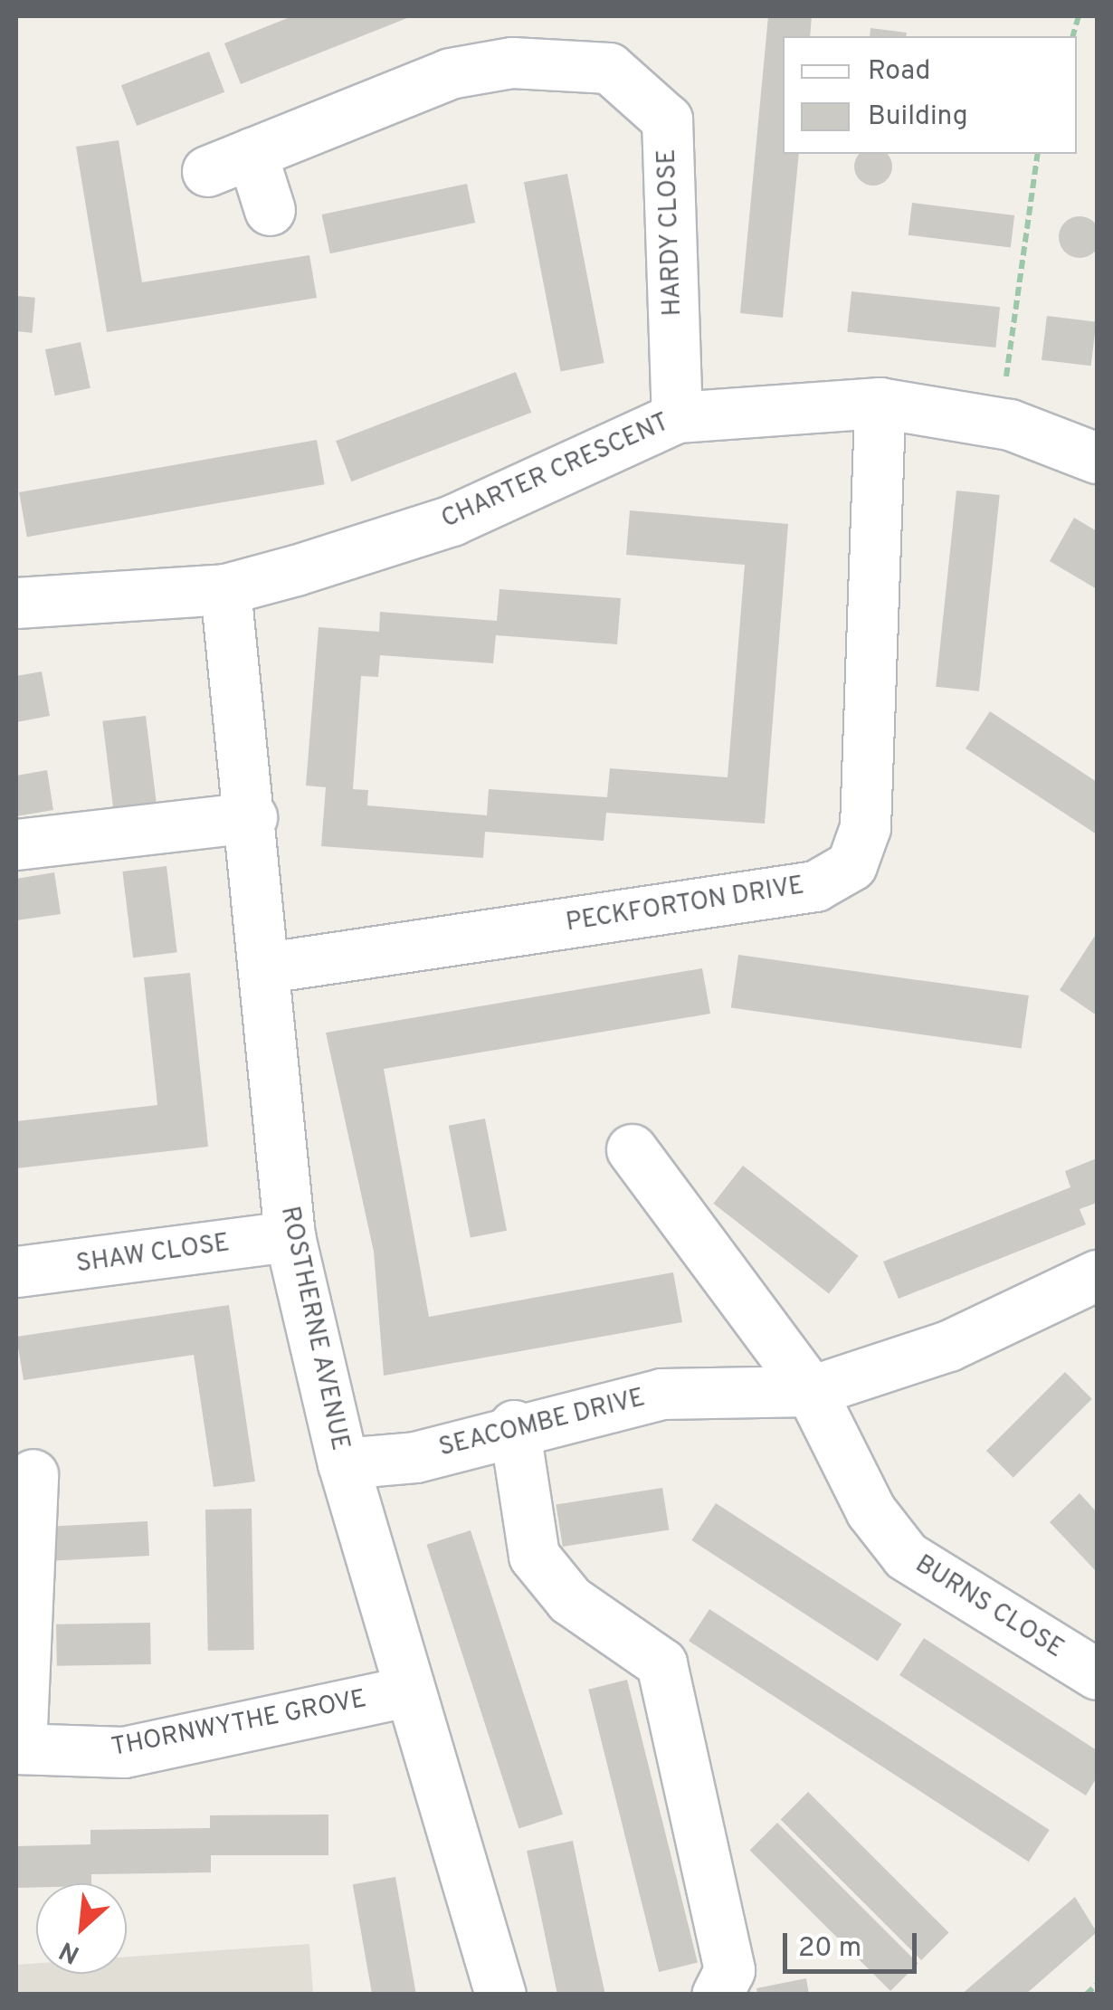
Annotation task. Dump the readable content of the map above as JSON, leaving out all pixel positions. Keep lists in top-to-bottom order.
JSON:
{
  "streets": {
    "street": [
      "HARDY CLOSE",
      "CHARTER CRESCENT",
      "PECKFORTON DRIVE",
      "SHAW CLOSE",
      "ROSTHERNE AVENUE",
      "SEACOMBE DRIVE",
      "BURNS CLOSE",
      "THORNWYTHE GROVE"
    ]
  },
  "crossings": [
    ["HARDY CLOSE", "CHARTER CRESCENT"],
    ["CHARTER CRESCENT", "PECKFORTON DRIVE"],
    ["CHARTER CRESCENT", "ROSTHERNE AVENUE"],
    ["PECKFORTON DRIVE", "ROSTHERNE AVENUE"],
    ["SHAW CLOSE", "ROSTHERNE AVENUE"],
    ["ROSTHERNE AVENUE", "SEACOMBE DRIVE"],
    ["ROSTHERNE AVENUE", "THORNWYTHE GROVE"],
    ["SEACOMBE DRIVE", "BURNS CLOSE"]
  ],
  "legend": ["Road", "Building"],
  "scale_bar": "20 m",
  "north": "bottom left"
}
